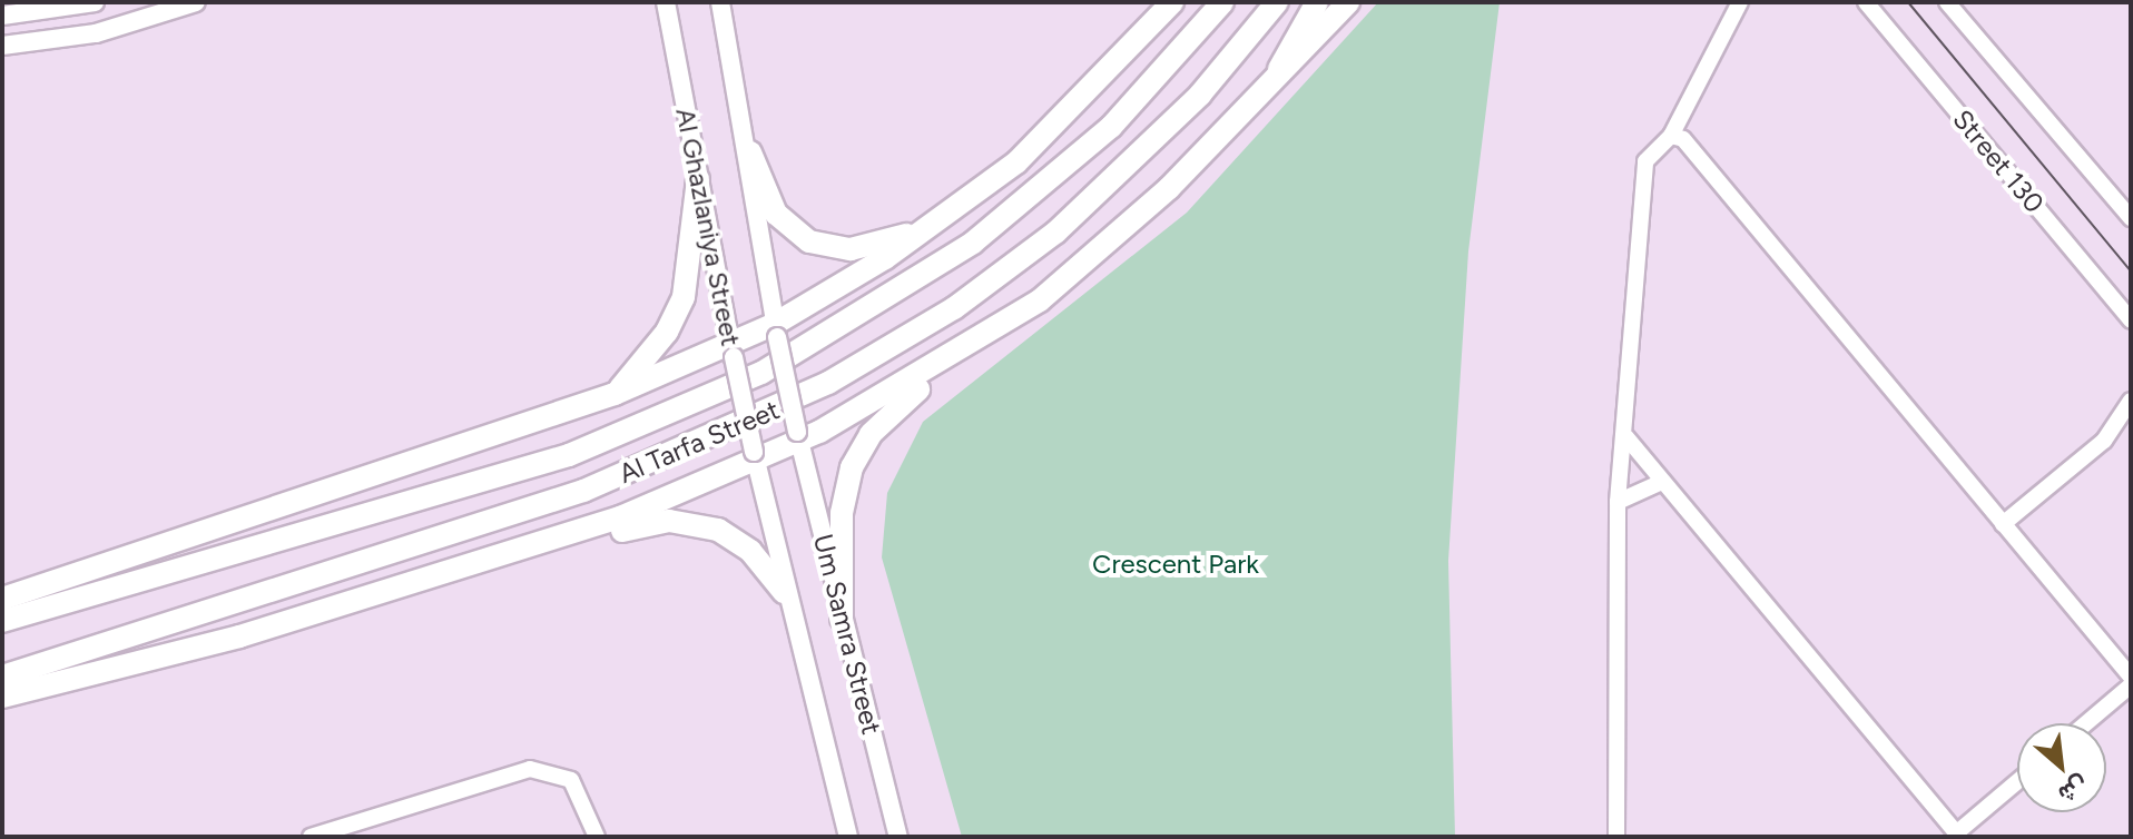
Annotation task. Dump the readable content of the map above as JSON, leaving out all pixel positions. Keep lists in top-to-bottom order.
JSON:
{
  "streets": {
    "main road": ["Al Tarfa Street"],
    "street": ["Street 130", "Al Ghazlaniya Street", "Um Samra Street"]
  },
  "crossings": [
    ["Al Ghazlaniya Street", "Um Samra Street"]
  ],
  "parks": ["Crescent Park"],
  "north": "bottom right"
}
